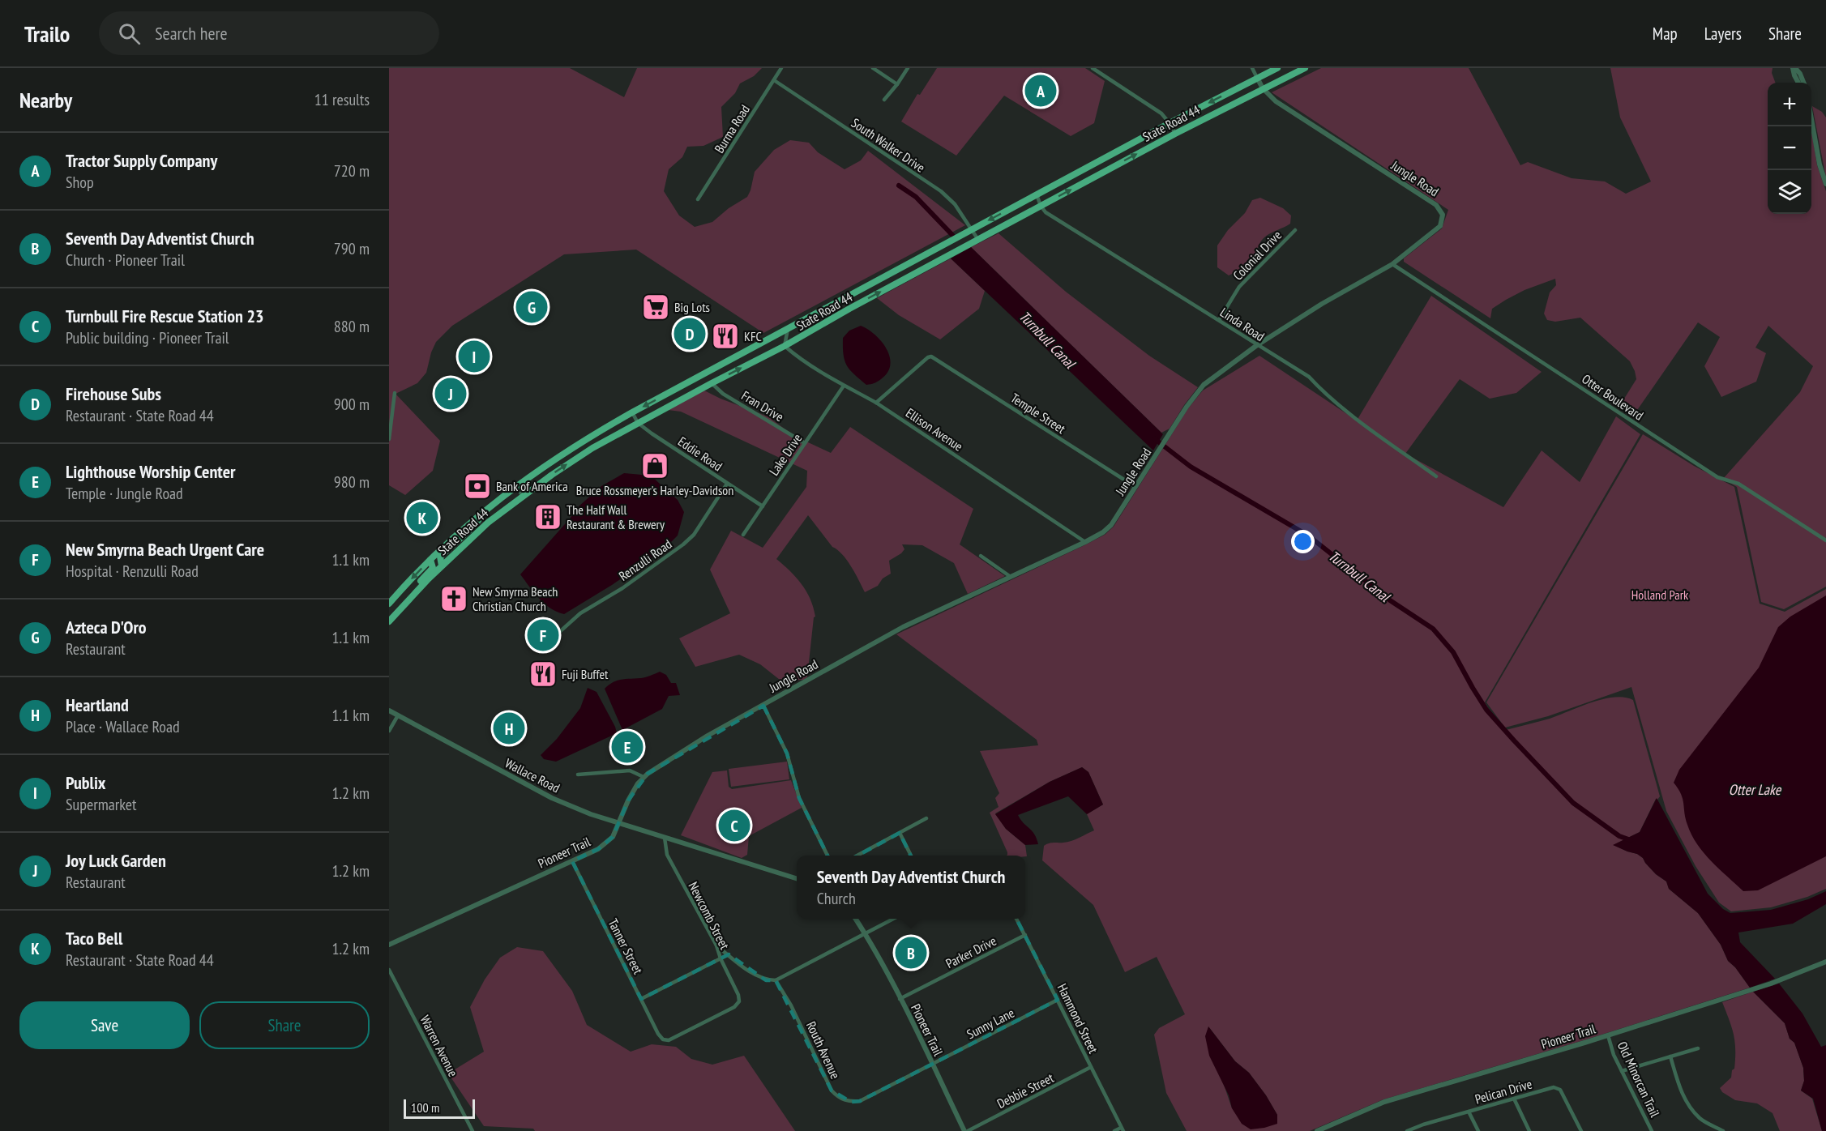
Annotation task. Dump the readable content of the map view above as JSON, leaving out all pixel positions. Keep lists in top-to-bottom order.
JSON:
{
  "streets": {
    "main road": ["State Road 44"],
    "street": [
      "Burma Road",
      "South Walker Drive",
      "Jungle Road",
      "Colonial Drive",
      "Linda Road",
      "Otter Boulevard",
      "Fran Drive",
      "Temple Street",
      "Ellison Avenue",
      "Eddie Road",
      "Lake Drive",
      "Renzulli Road",
      "Wallace Road",
      "Pioneer Trail",
      "Newcomb Street",
      "Tanner Street",
      "Parker Drive",
      "Hammond Street",
      "Sunny Lane",
      "Warren Avenue",
      "Routh Avenue",
      "Old Minorcan Trail",
      "Debbie Street",
      "Pelican Drive"
    ]
  },
  "crossings": [
    ["State Road 44", "South Walker Drive"],
    ["State Road 44", "Jungle Road"],
    ["State Road 44", "Linda Road"],
    ["State Road 44", "Fran Drive"],
    ["State Road 44", "Ellison Avenue"],
    ["State Road 44", "Eddie Road"],
    ["Burma Road", "South Walker Drive"],
    ["Jungle Road", "Linda Road"],
    ["Jungle Road", "Otter Boulevard"],
    ["Jungle Road", "Temple Street"],
    ["Jungle Road", "Ellison Avenue"],
    ["Jungle Road", "Wallace Road"],
    ["Jungle Road", "Pioneer Trail"],
    ["Colonial Drive", "Linda Road"],
    ["Fran Drive", "Lake Drive"],
    ["Temple Street", "Ellison Avenue"],
    ["Ellison Avenue", "Lake Drive"],
    ["Eddie Road", "Lake Drive"],
    ["Eddie Road", "Renzulli Road"],
    ["Wallace Road", "Pioneer Trail"],
    ["Pioneer Trail", "Tanner Street"],
    ["Pioneer Trail", "Parker Drive"],
    ["Pioneer Trail", "Sunny Lane"],
    ["Pioneer Trail", "Routh Avenue"],
    ["Pioneer Trail", "Old Minorcan Trail"],
    ["Pioneer Trail", "Debbie Street"],
    ["Newcomb Street", "Tanner Street"],
    ["Parker Drive", "Hammond Street"],
    ["Hammond Street", "Sunny Lane"],
    ["Hammond Street", "Debbie Street"],
    ["Sunny Lane", "Routh Avenue"]
  ],
  "water": ["Turnbull Canal", "Otter Lake"],
  "parks": ["Holland Park"],
  "places": {
    "supermarket": ["Big Lots"],
    "restaurant": ["KFC", "Fuji Buffet"],
    "shop": ["Bruce Rossmeyer's Harley-Davidson"],
    "bank": ["Bank of America"],
    "building": ["The Half Wall Restaurant & Brewery"],
    "church": ["New Smyrna Beach Christian Church"]
  },
  "scale_bar": "100 m",
  "page": {
    "header": "Trailo",
    "search": "Search here",
    "nav": ["Map", "Layers", "Share"],
    "heading": ["Nearby", "11 results"],
    "pins": [
      "A",
      "G",
      "D",
      "I",
      "J",
      "K",
      "F",
      "H",
      "E",
      "C",
      "B"
    ],
    "map_buttons": ["+", "−"],
    "list": [
      {
        "mark": "A",
        "name": "Tractor Supply Company",
        "note": "Shop",
        "value": "720 m"
      },
      {
        "mark": "B",
        "name": "Seventh Day Adventist Church",
        "note": "Church · Pioneer Trail",
        "value": "790 m"
      },
      {
        "mark": "C",
        "name": "Turnbull Fire Rescue Station 23",
        "note": "Public building · Pioneer Trail",
        "value": "880 m"
      },
      {
        "mark": "D",
        "name": "Firehouse Subs",
        "note": "Restaurant · State Road 44",
        "value": "900 m"
      },
      {
        "mark": "E",
        "name": "Lighthouse Worship Center",
        "note": "Temple · Jungle Road",
        "value": "980 m"
      },
      {
        "mark": "F",
        "name": "New Smyrna Beach Urgent Care",
        "note": "Hospital · Renzulli Road",
        "value": "1.1 km"
      },
      {
        "mark": "G",
        "name": "Azteca D'Oro",
        "note": "Restaurant",
        "value": "1.1 km"
      },
      {
        "mark": "H",
        "name": "Heartland",
        "note": "Place · Wallace Road",
        "value": "1.1 km"
      },
      {
        "mark": "I",
        "name": "Publix",
        "note": "Supermarket",
        "value": "1.2 km"
      },
      {
        "mark": "J",
        "name": "Joy Luck Garden",
        "note": "Restaurant",
        "value": "1.2 km"
      },
      {
        "mark": "K",
        "name": "Taco Bell",
        "note": "Restaurant · State Road 44",
        "value": "1.2 km"
      }
    ],
    "popup": ["Seventh Day Adventist Church", "Church"],
    "buttons": ["Save", "Share"],
    "scale": "100 m"
  }
}
